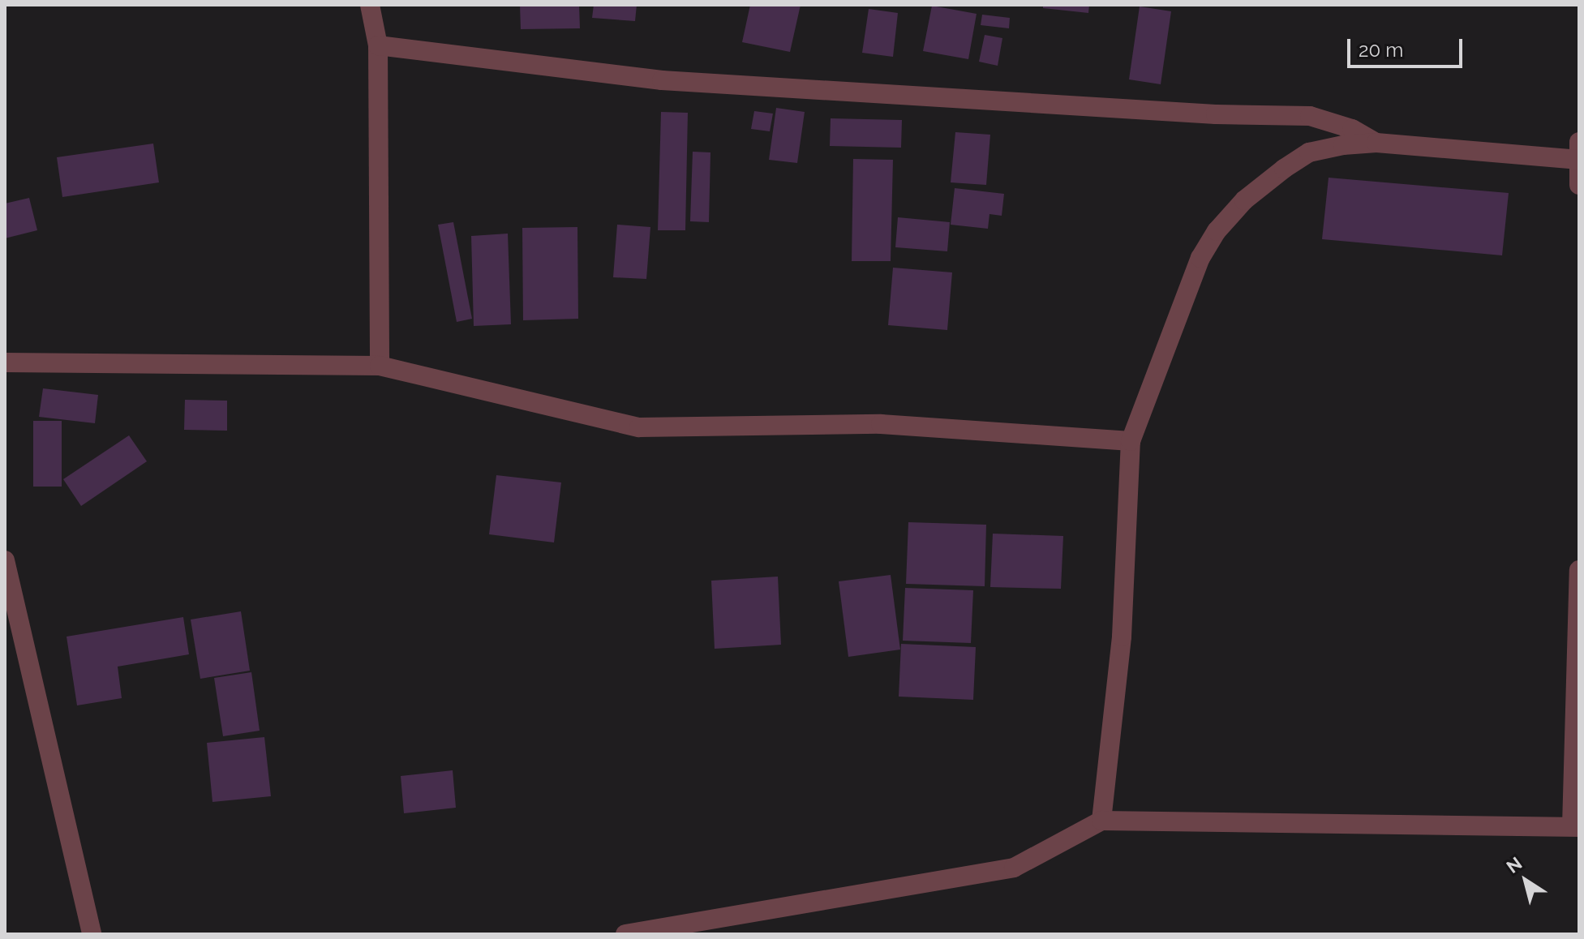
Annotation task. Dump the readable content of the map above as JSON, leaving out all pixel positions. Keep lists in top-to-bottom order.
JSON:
{
  "scale_bar": "20 m",
  "north": "top left"
}
